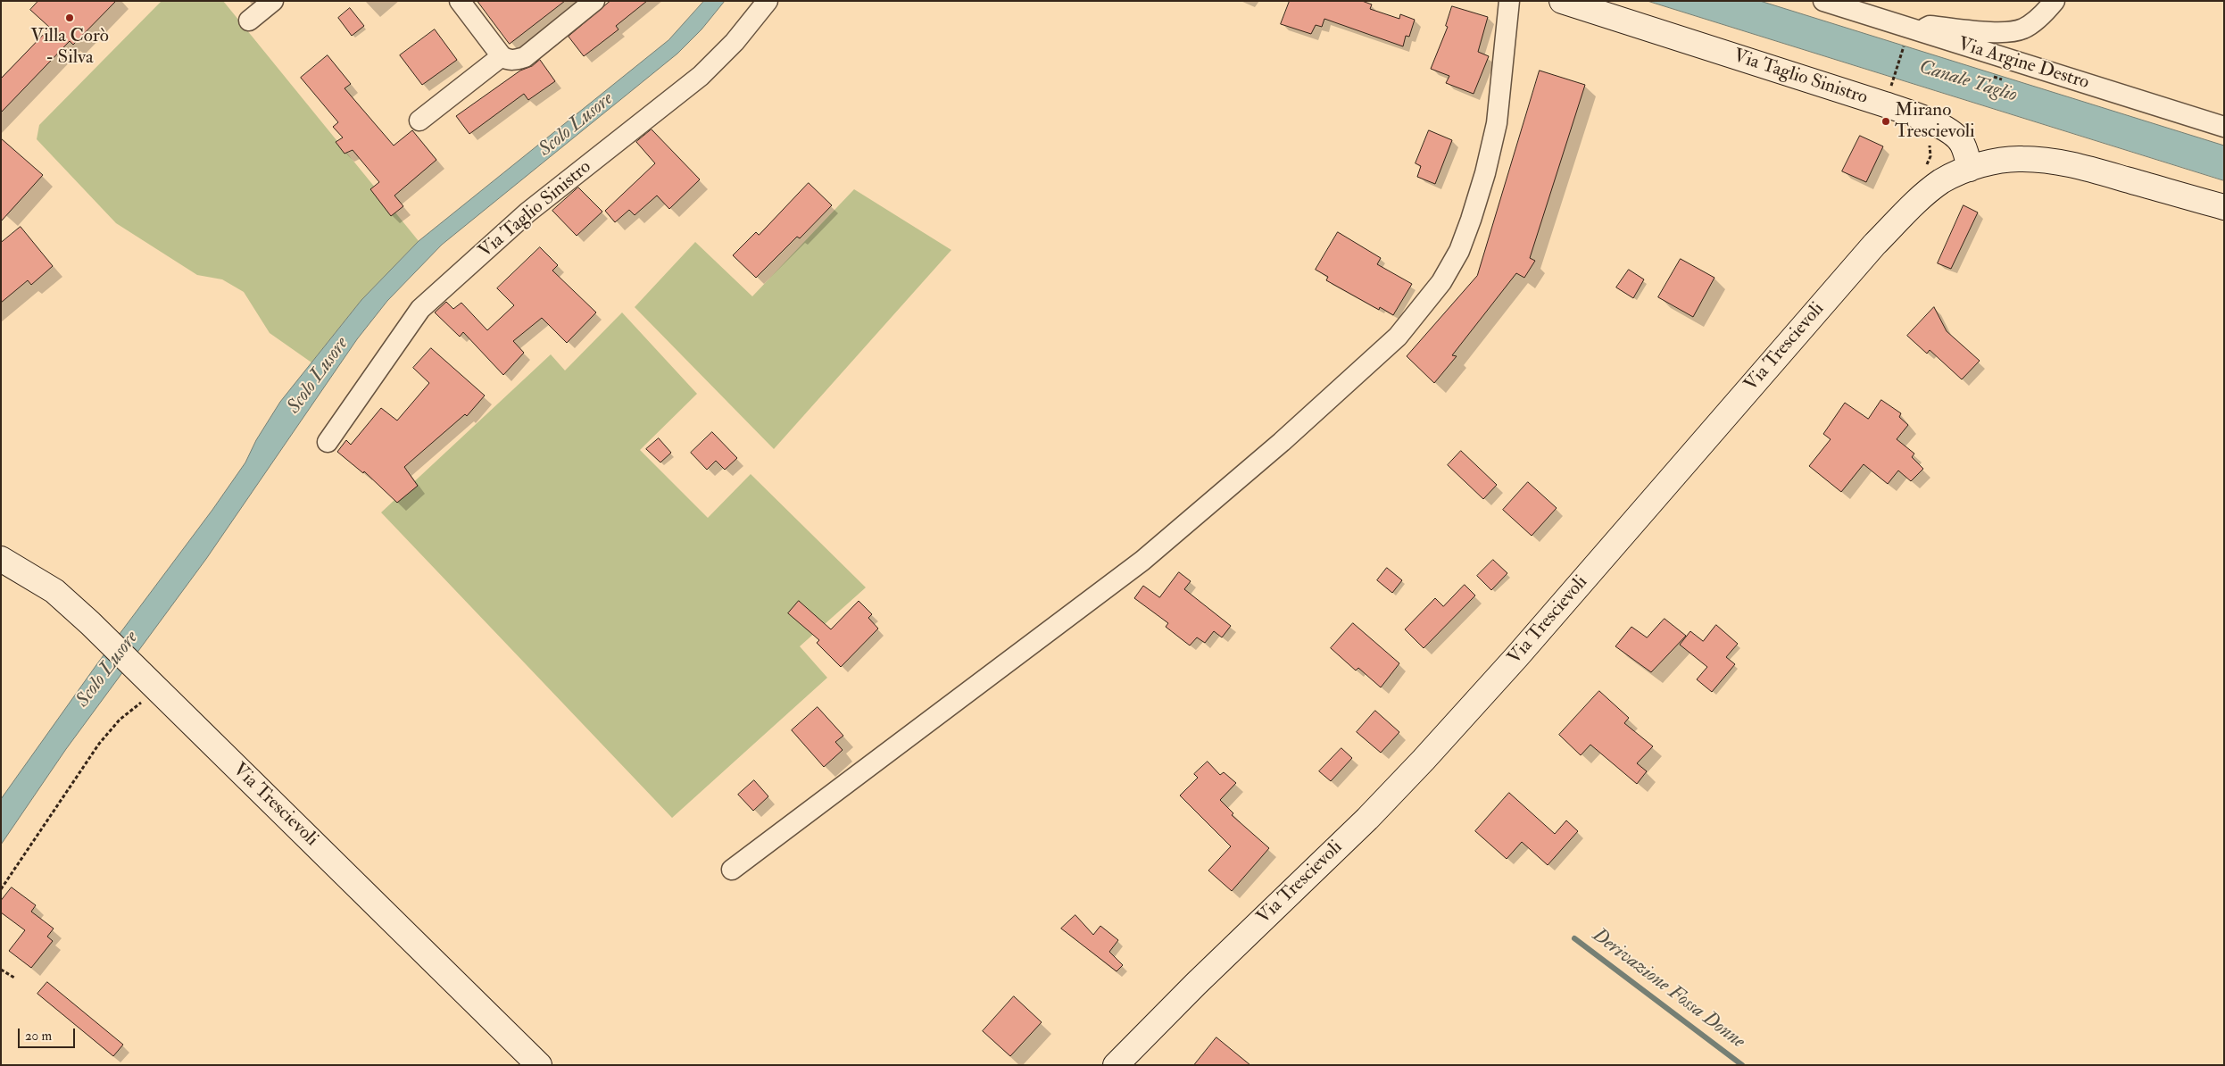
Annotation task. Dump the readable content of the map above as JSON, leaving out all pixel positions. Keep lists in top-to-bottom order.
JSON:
{
  "streets": {
    "main road": ["Via Taglio Sinistro", "Via Trescievoli"],
    "street": ["Via Argine Destro"]
  },
  "crossings": [
    ["Via Taglio Sinistro", "Via Trescievoli"]
  ],
  "water": ["Canale Taglio", "Scolo Lusore", "Derivazione Fossa Donne"],
  "places": ["Villa Corò - Silva", "Mirano Trescievoli"],
  "scale_bar": "20 m"
}
